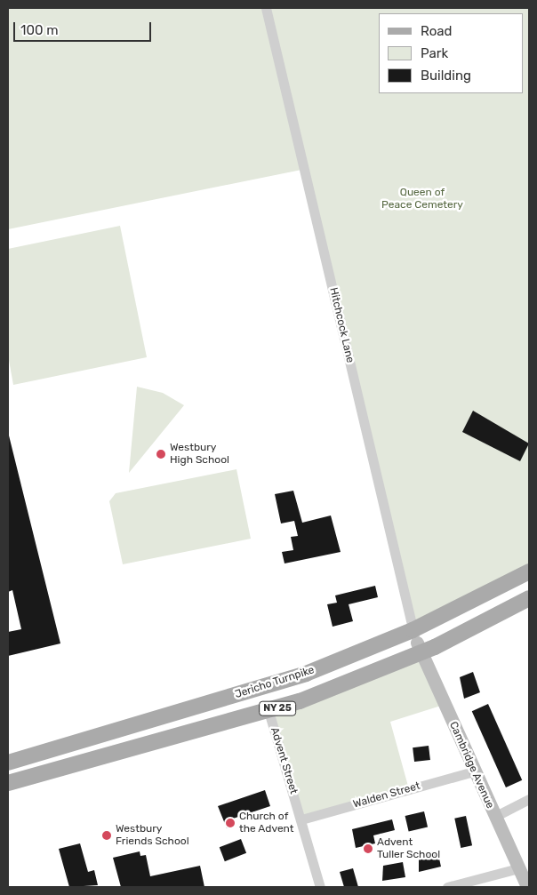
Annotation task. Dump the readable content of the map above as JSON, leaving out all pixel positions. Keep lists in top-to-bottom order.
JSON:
{
  "streets": {
    "main road": ["Jericho Turnpike", "NY 25"],
    "street": [
      "Hitchcock Lane",
      "Advent Street",
      "Cambridge Avenue",
      "Walden Street"
    ]
  },
  "crossings": [
    ["Hitchcock Lane", "Jericho Turnpike"],
    ["Hitchcock Lane", "Cambridge Avenue"],
    ["Jericho Turnpike", "Advent Street"],
    ["Jericho Turnpike", "Cambridge Avenue"],
    ["Advent Street", "Walden Street"],
    ["Cambridge Avenue", "Walden Street"]
  ],
  "parks": ["Queen of Peace Cemetery"],
  "places": [
    "Westbury High School",
    "Church of the Advent",
    "Westbury Friends School",
    "Advent Tuller School"
  ],
  "legend": ["Road", "Park", "Building"],
  "scale_bar": "100 m"
}
